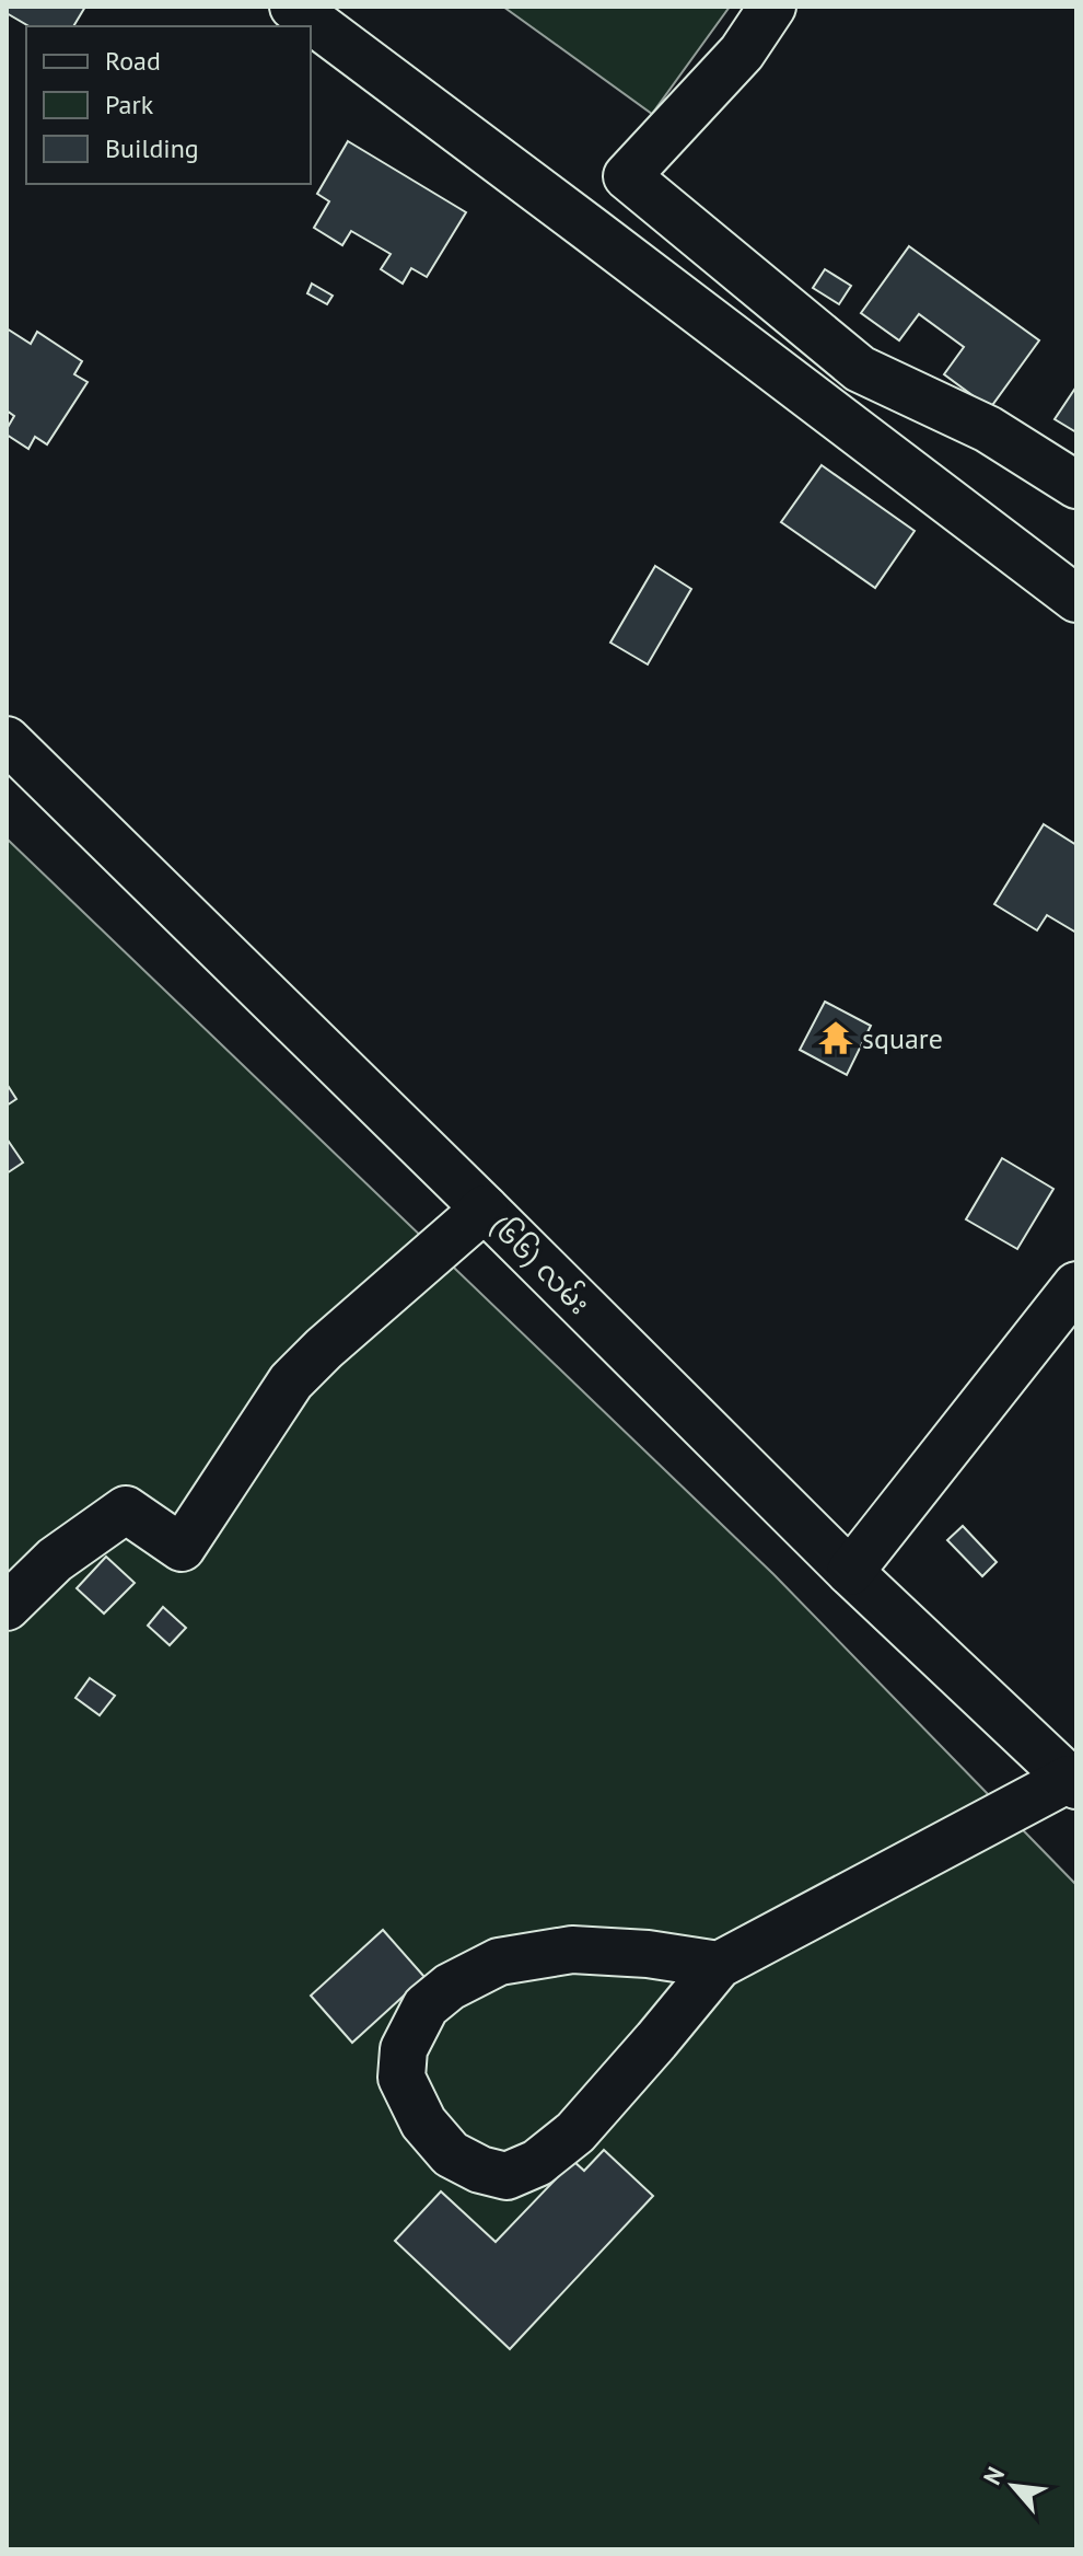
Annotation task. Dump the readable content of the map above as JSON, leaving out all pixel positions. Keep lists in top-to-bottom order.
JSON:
{
  "streets": {
    "street": ["(၆၆) လမ်း"]
  },
  "places": {
    "temple": ["square"]
  },
  "legend": ["Road", "Park", "Building"],
  "north": "top left"
}
